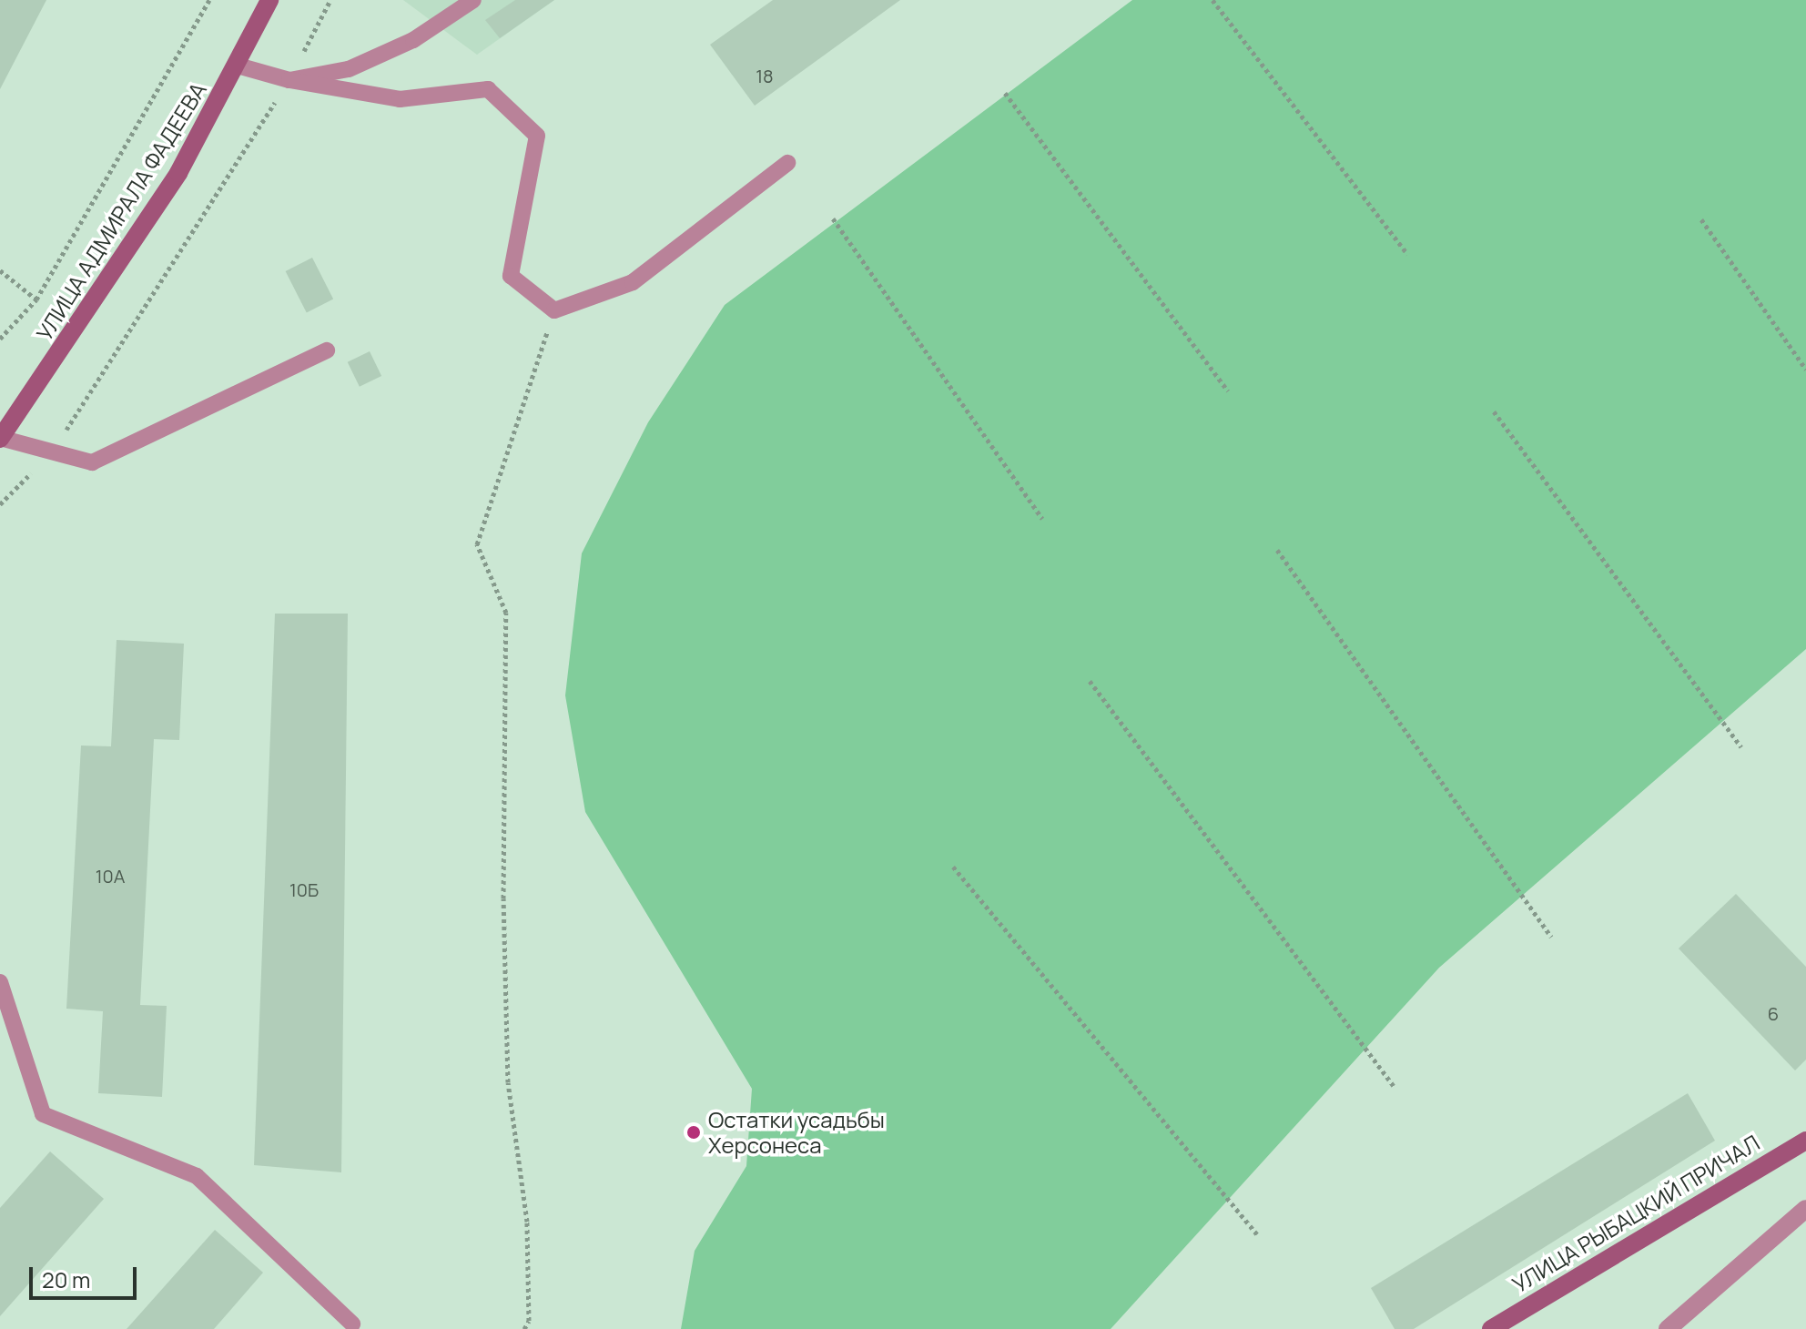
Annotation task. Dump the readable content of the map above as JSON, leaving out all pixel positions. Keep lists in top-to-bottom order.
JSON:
{
  "streets": {
    "main road": ["УЛИЦА АДМИРАЛА ФАДЕЕВА", "УЛИЦА РЫБАЦКИЙ ПРИЧАЛ"]
  },
  "places": ["Остатки усадьбы Херсонеса"],
  "house_numbers": [
    "18",
    "10А",
    "10Б",
    "6"
  ],
  "scale_bar": "20 m"
}
